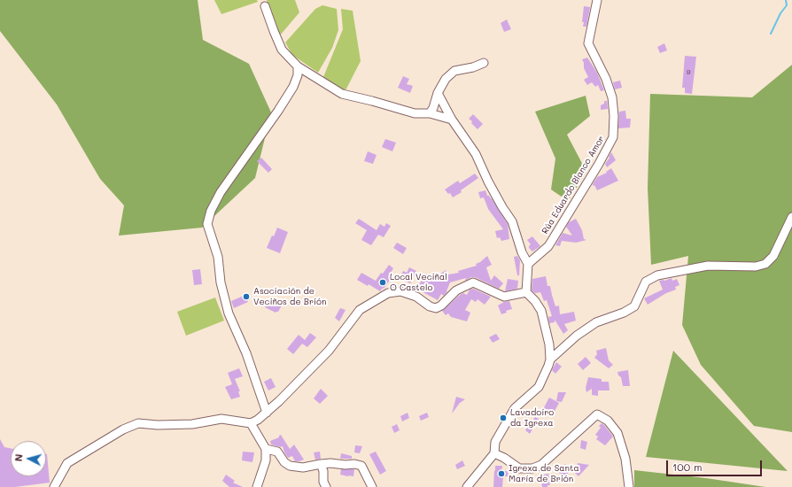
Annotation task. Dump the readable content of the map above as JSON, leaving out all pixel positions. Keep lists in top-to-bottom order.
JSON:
{
  "streets": {
    "street": ["Rúa Eduardo Blanco Amor"]
  },
  "places": [
    "Local Veciñal O Castelo",
    "Asociación de Veciños de Brión",
    "Lavadoiro da Igrexa",
    "Igrexa de Santa María de Brión"
  ],
  "house_numbers": ["9"],
  "scale_bar": "100 m",
  "north": "left"
}
